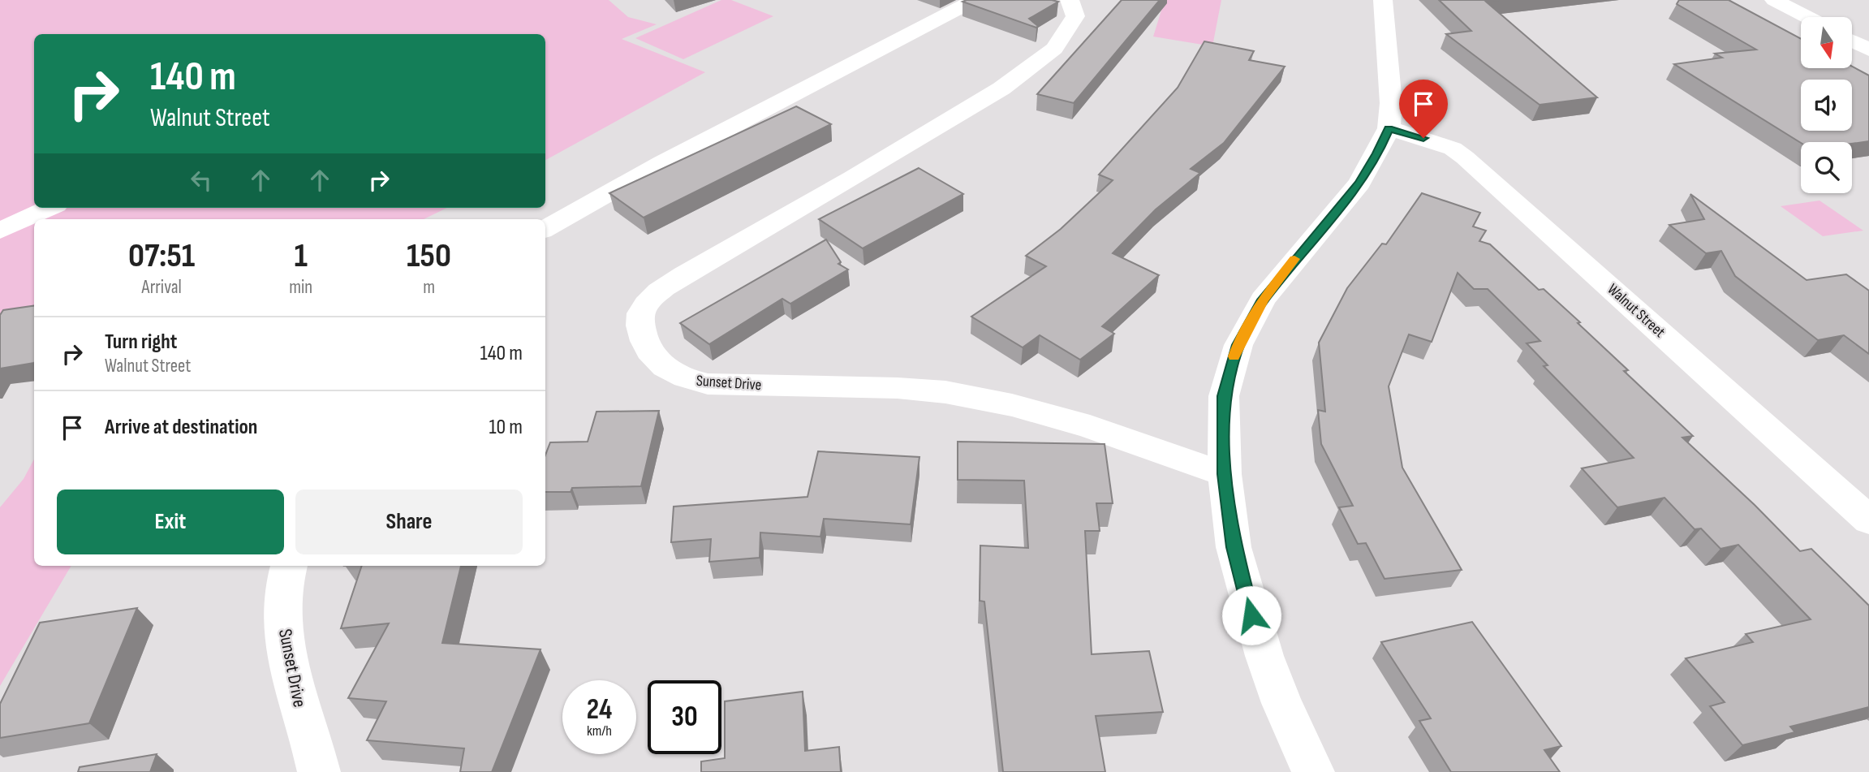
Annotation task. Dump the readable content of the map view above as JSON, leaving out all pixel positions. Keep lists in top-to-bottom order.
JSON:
{
  "streets": {
    "street": ["Walnut Street", "Sunset Drive"]
  },
  "north": "bottom",
  "page": {
    "turn": ["140 m", "Walnut Street"],
    "eta": [
      "07:51",
      "Arrival",
      "1",
      "min",
      "150",
      "m"
    ],
    "list": [
      {
        "name": "Turn right",
        "note": "Walnut Street",
        "value": "140 m"
      },
      {
        "name": "Arrive at destination",
        "value": "10 m"
      }
    ],
    "buttons": ["Exit", "Share"],
    "speed": "24 km/h",
    "limit": "30"
  }
}
